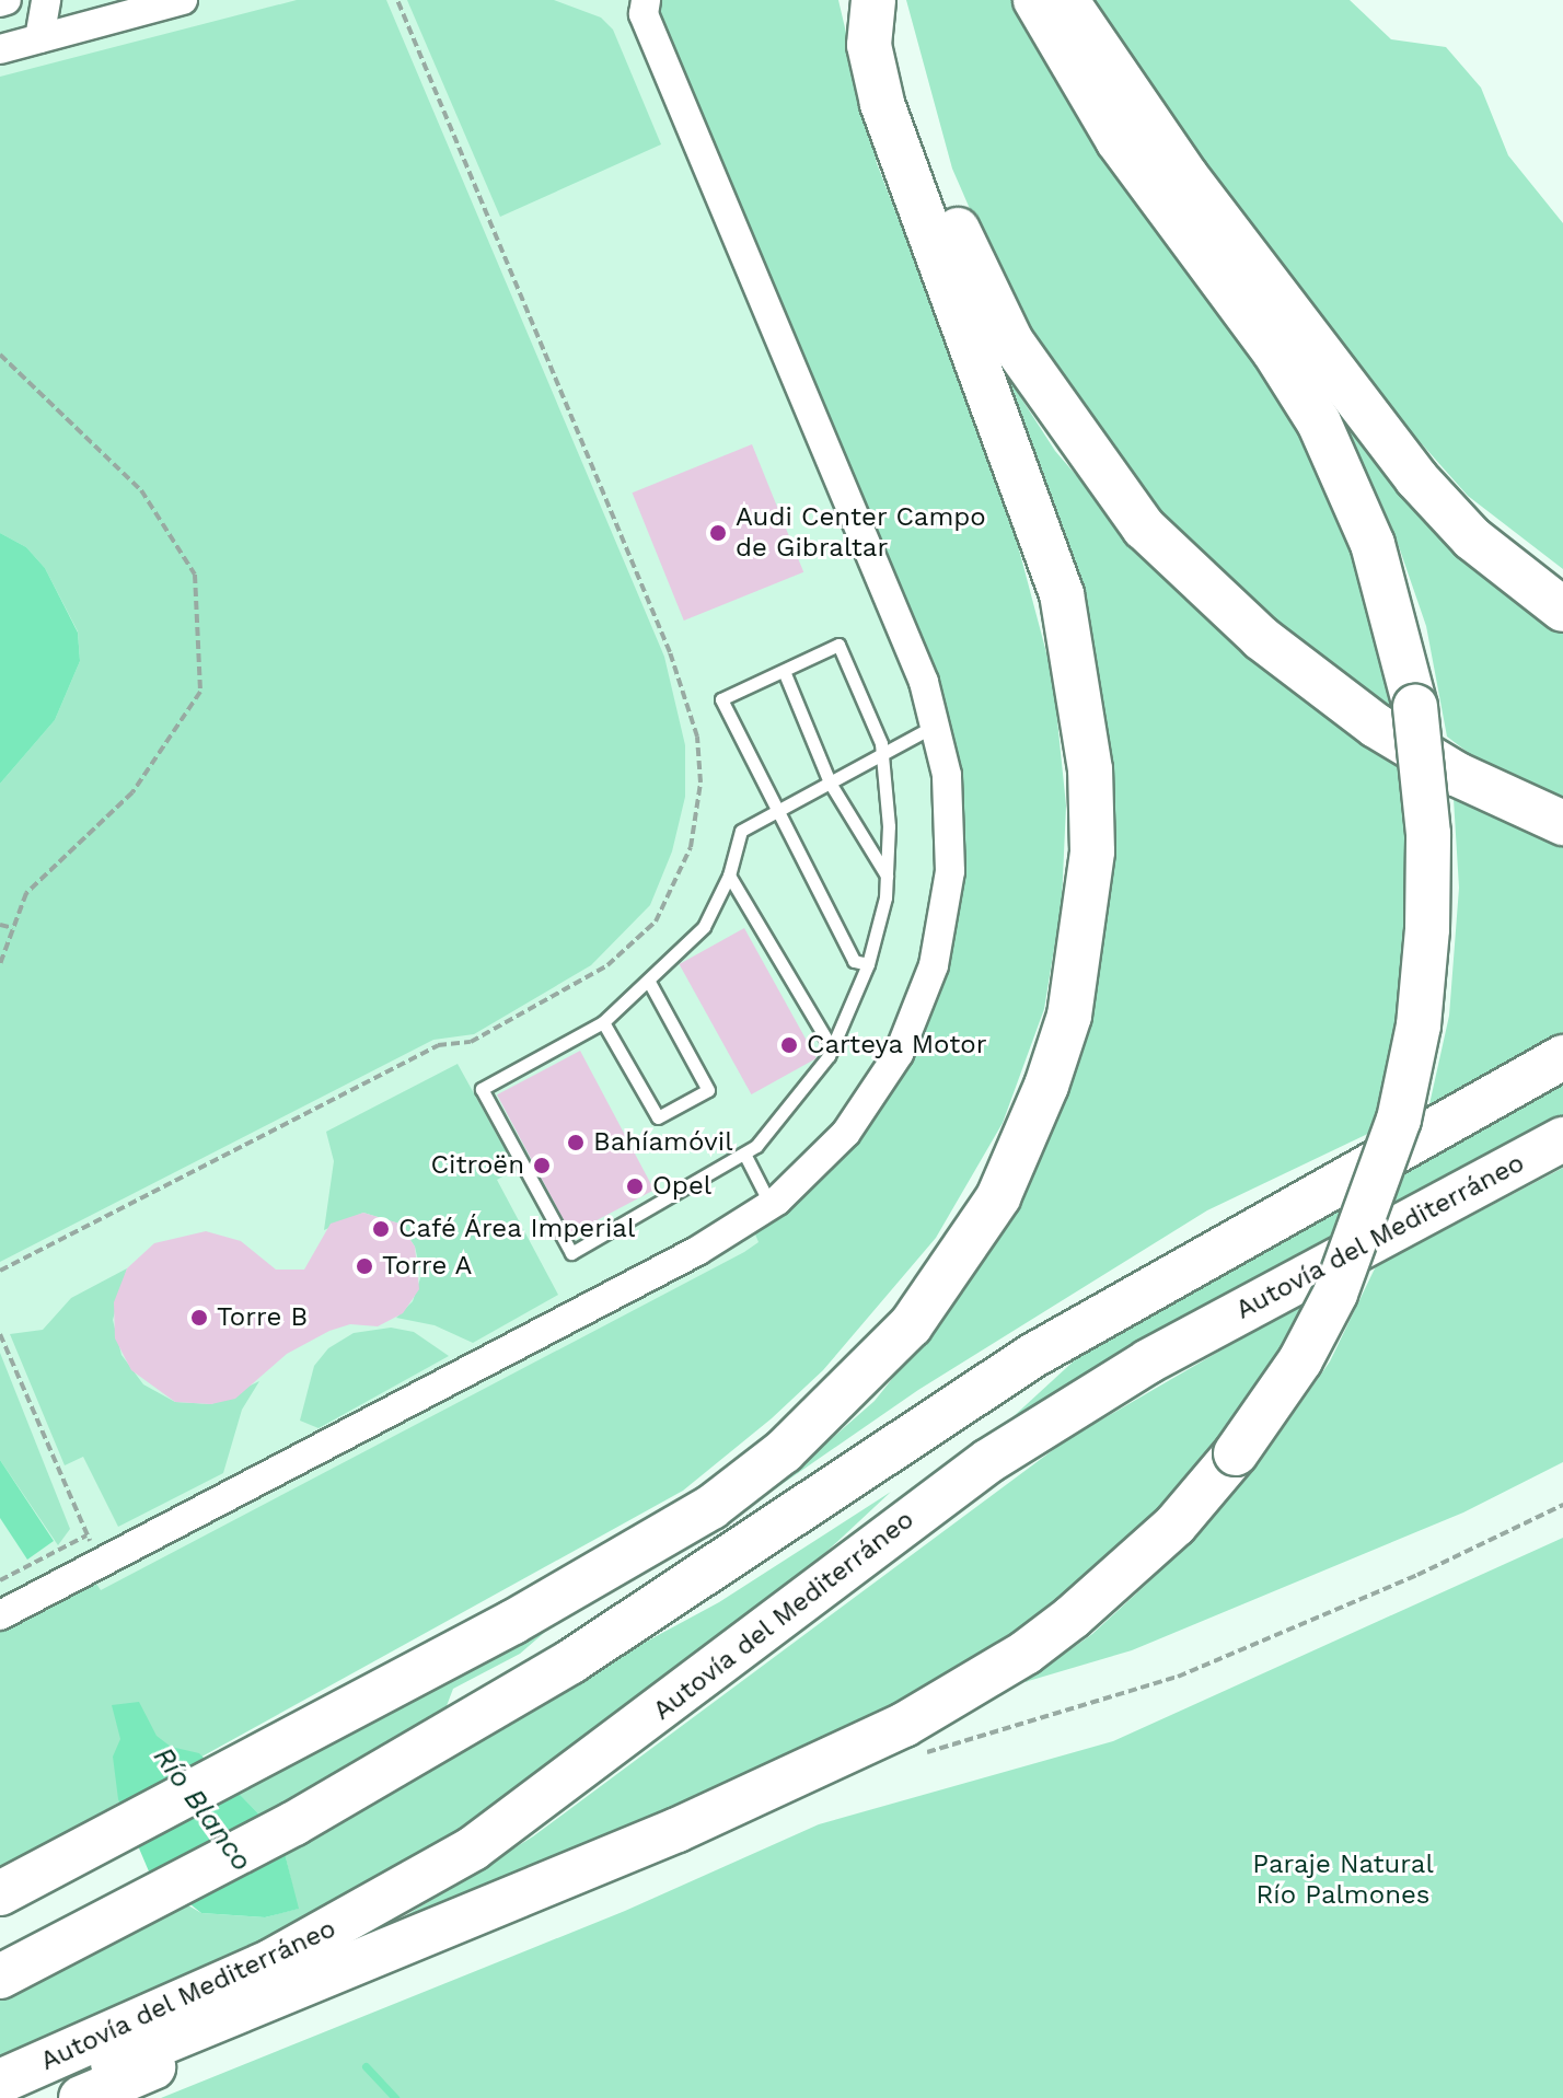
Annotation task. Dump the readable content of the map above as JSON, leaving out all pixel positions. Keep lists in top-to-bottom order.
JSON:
{
  "streets": {
    "highway": ["Autovía del Mediterráneo"]
  },
  "water": ["Río Blanco"],
  "parks": ["Paraje Natural Río Palmones"],
  "places": [
    "Audi Center Campo de Gibraltar",
    "Carteya Motor",
    "Bahíamóvil",
    "Citroën",
    "Opel",
    "Café Área Imperial",
    "Torre A",
    "Torre B"
  ]
}
